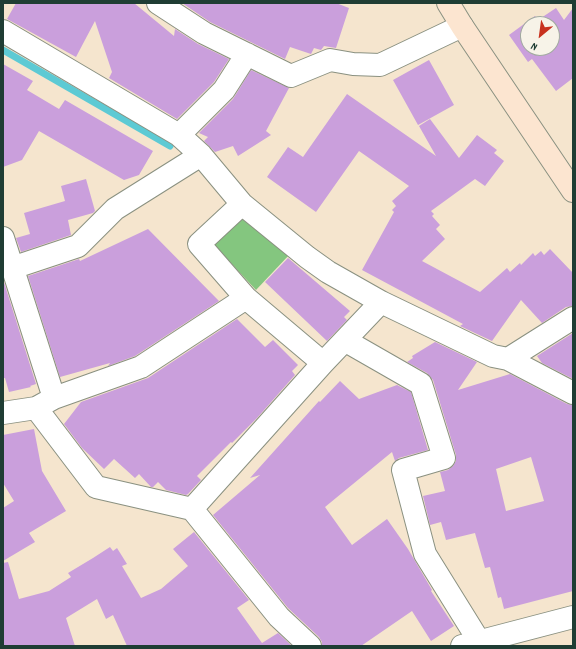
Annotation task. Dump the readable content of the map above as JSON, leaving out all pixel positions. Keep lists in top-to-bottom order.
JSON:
{
  "north": "bottom left"
}
